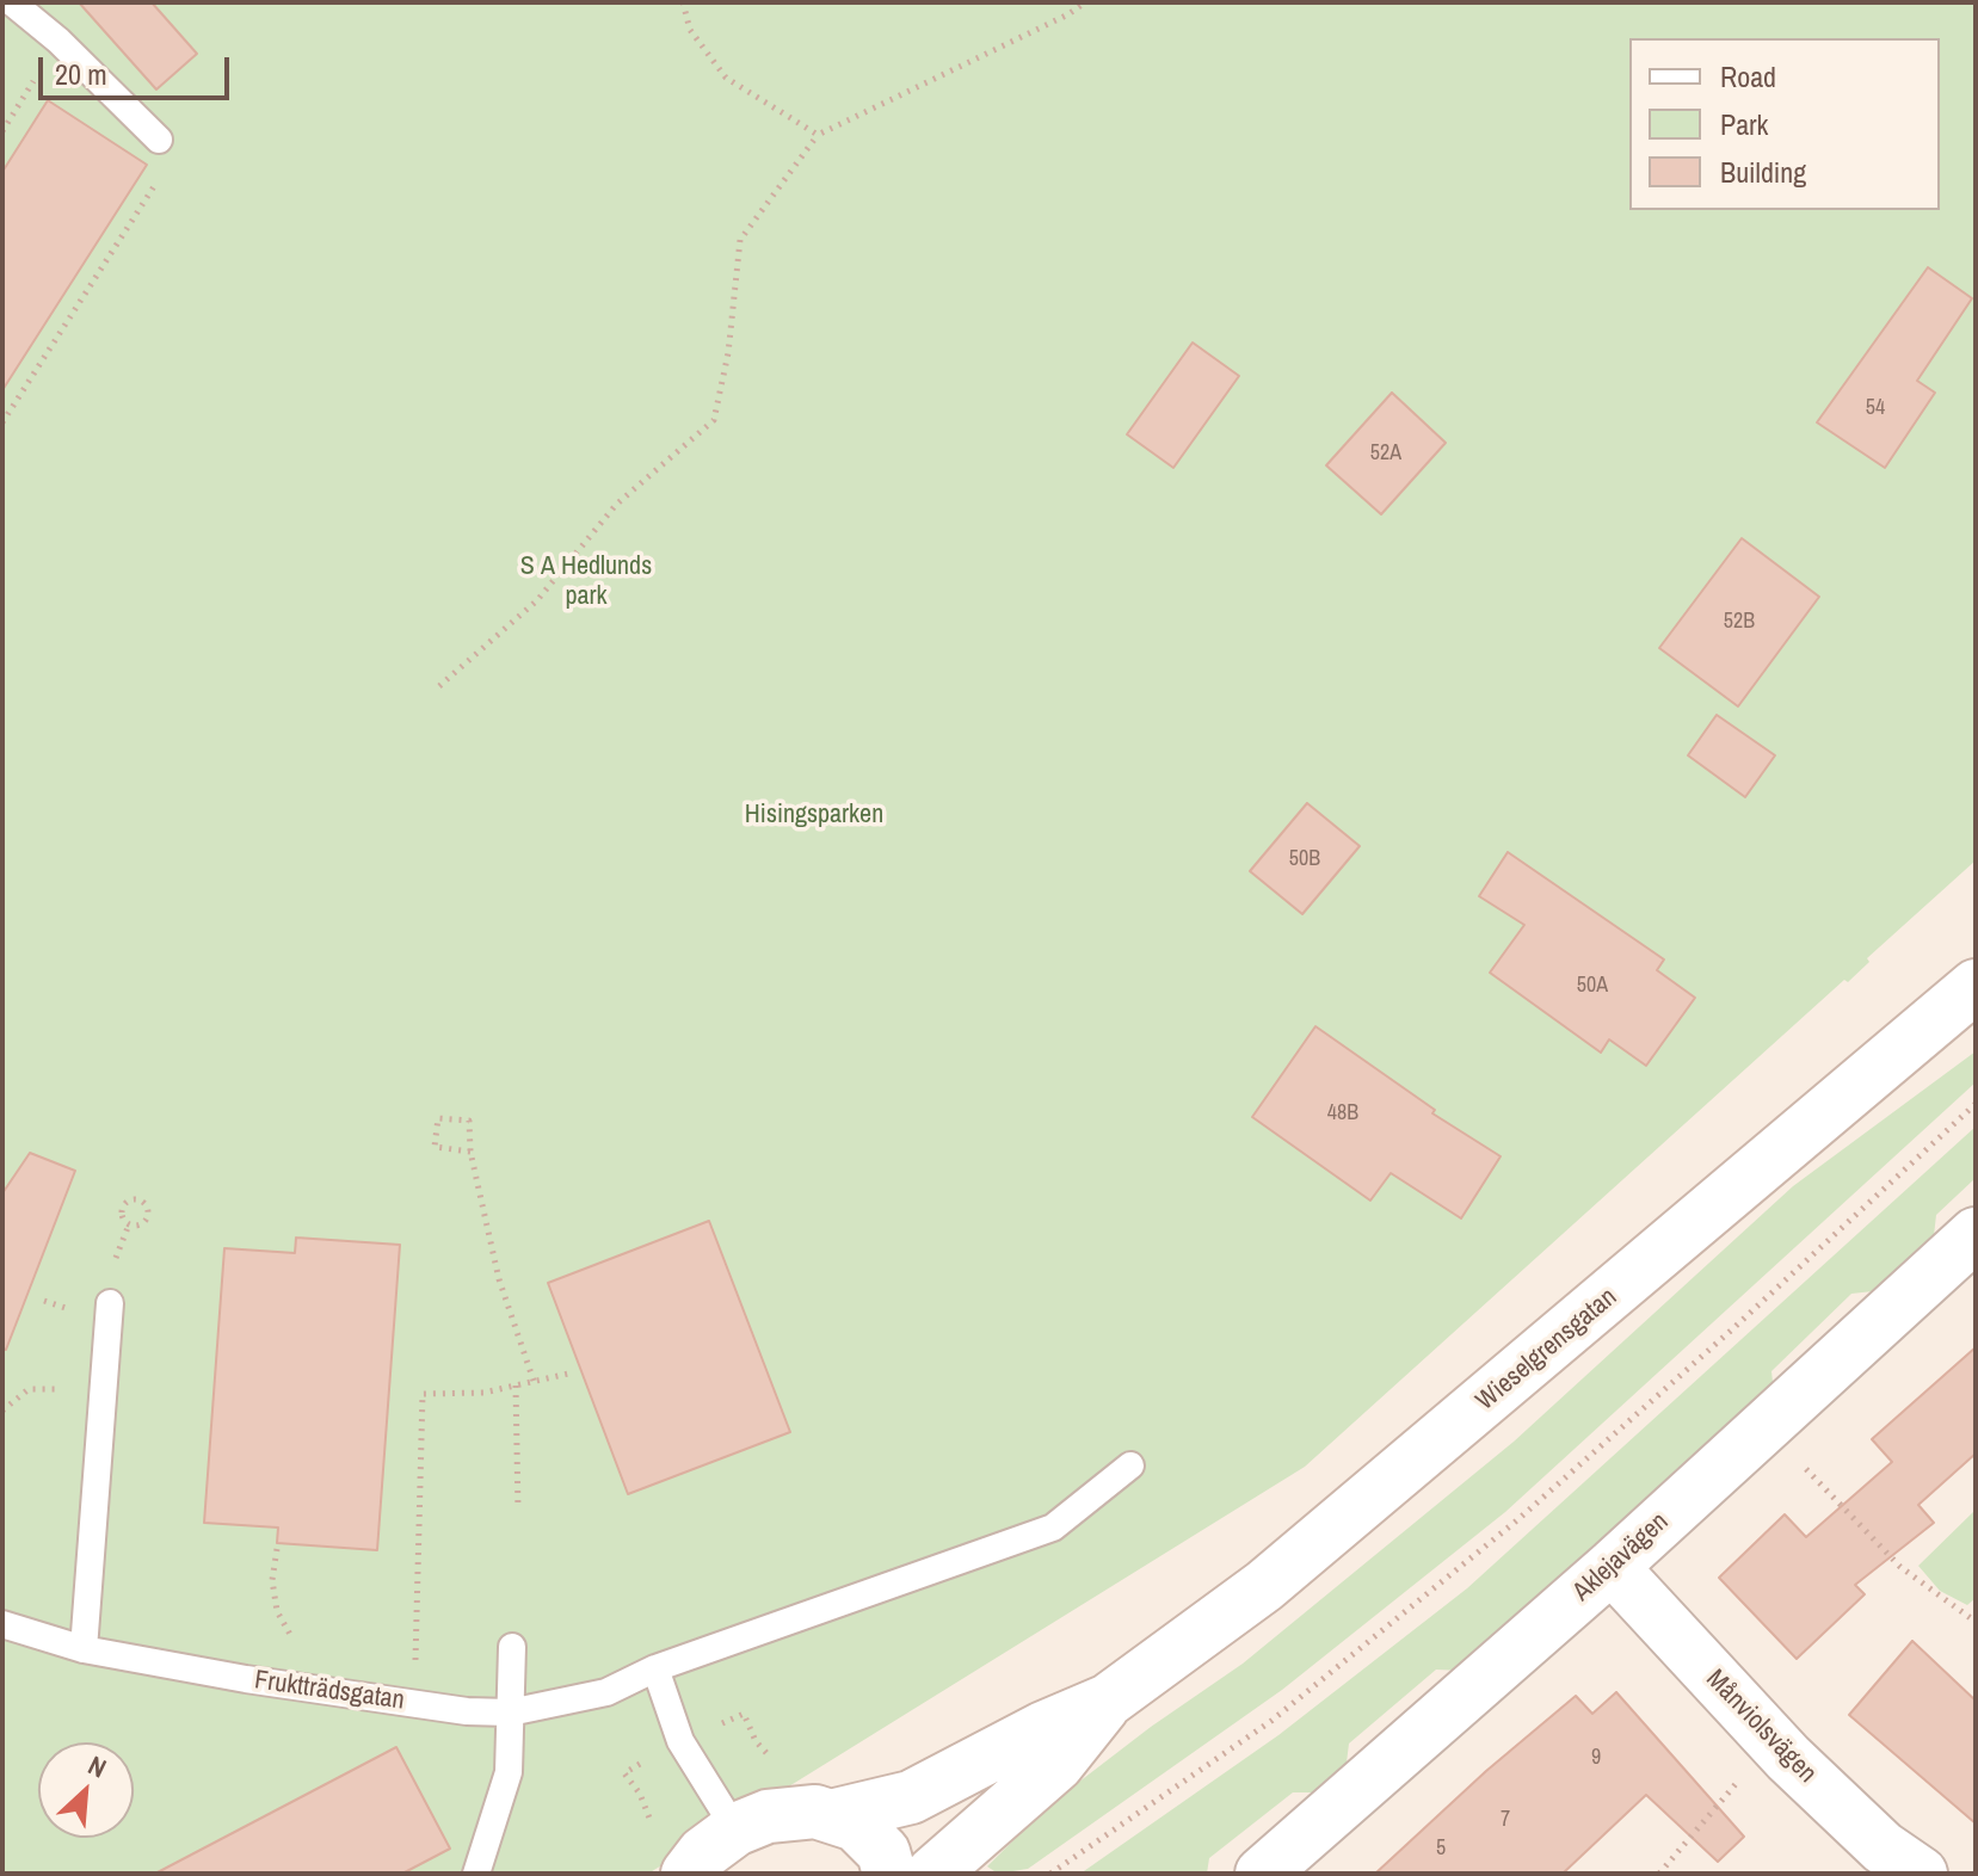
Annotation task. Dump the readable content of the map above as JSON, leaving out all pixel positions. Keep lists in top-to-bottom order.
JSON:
{
  "streets": {
    "street": ["Wieselgrensgatan", "Aklejavägen", "Månviolsvägen"],
    "lane": ["Fruktträdsgatan"]
  },
  "crossings": [
    ["Aklejavägen", "Månviolsvägen"]
  ],
  "parks": ["S A Hedlunds park", "Hisingsparken"],
  "house_numbers": [
    "54",
    "52A",
    "52B",
    "50B",
    "50A",
    "48B",
    "9",
    "7",
    "5"
  ],
  "legend": ["Road", "Park", "Building"],
  "scale_bar": "20 m",
  "north": "top right"
}
